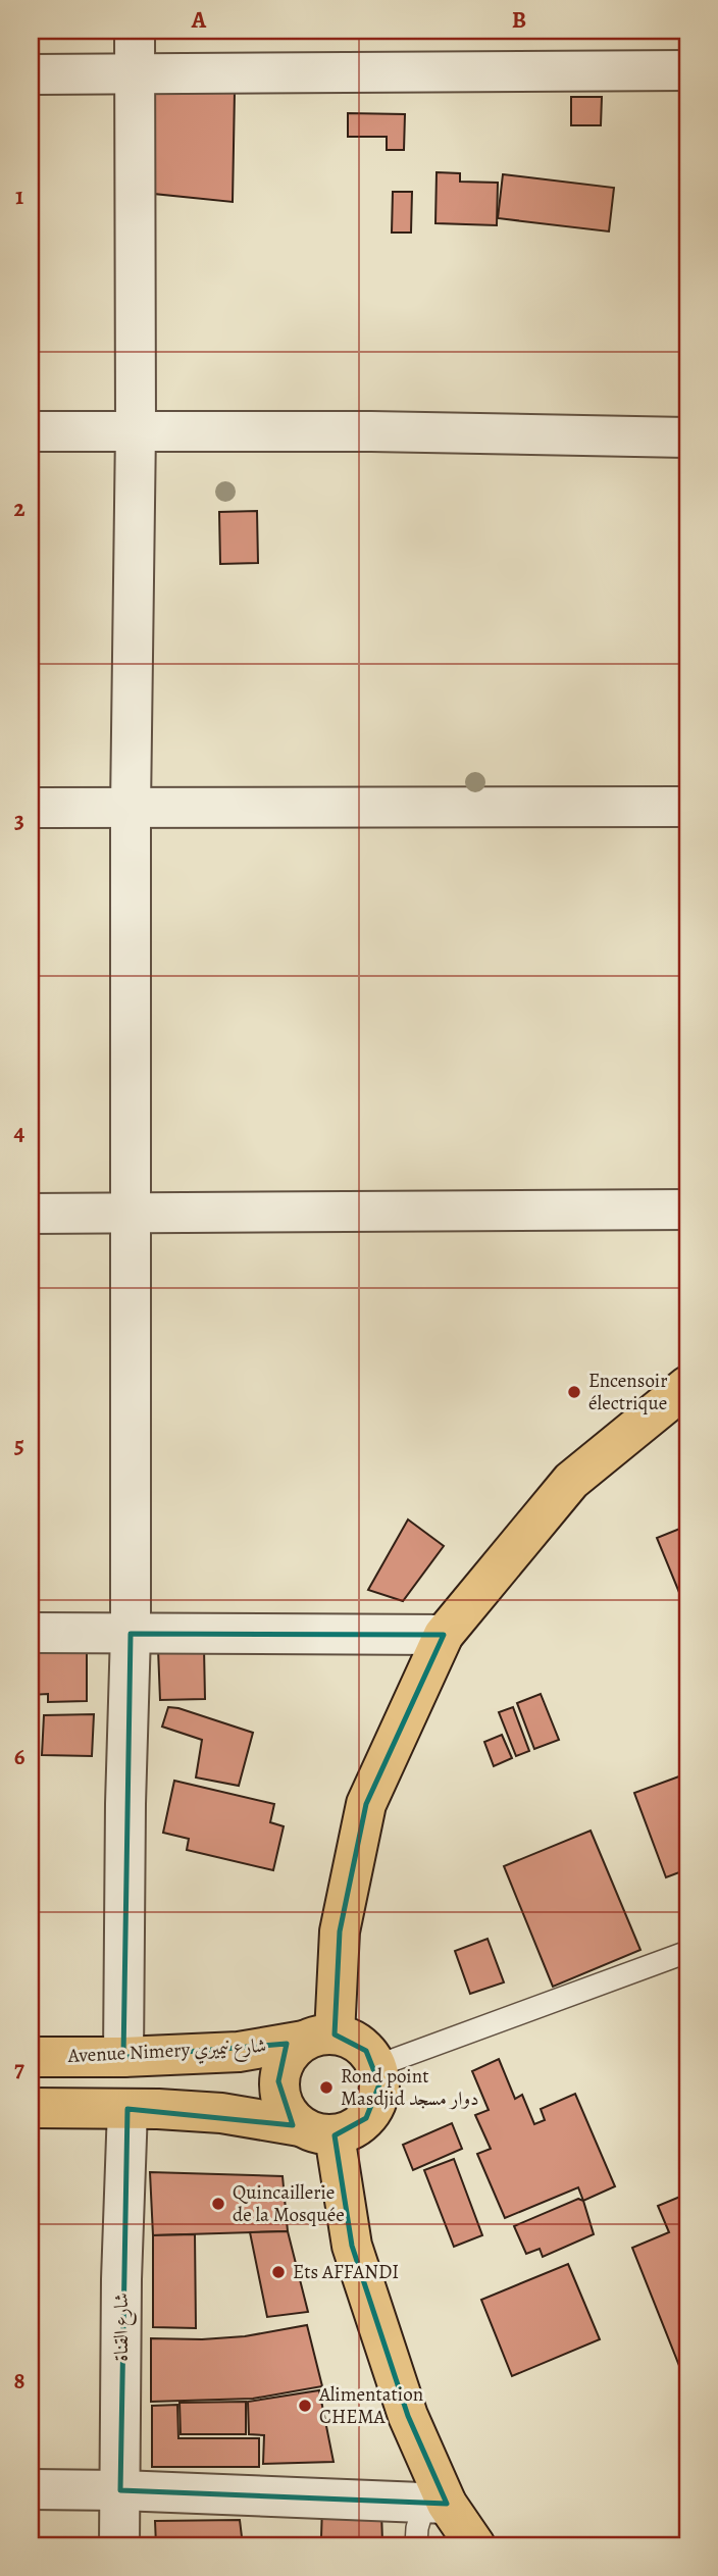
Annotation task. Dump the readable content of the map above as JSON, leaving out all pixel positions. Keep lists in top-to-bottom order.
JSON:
{
  "streets": {
    "main road": ["Avenue Nimery شارع نيميري"],
    "street": ["شارع القناة"]
  },
  "places": [
    "Encensoir électrique",
    "Rond point Masdjid دوار مسجد",
    "Quincaillerie de la Mosquée",
    "Ets AFFANDI",
    "Alimentation CHEMA"
  ],
  "grid": {
    "columns": ["A", "B"],
    "rows": [
      "1",
      "2",
      "3",
      "4",
      "5",
      "6",
      "7",
      "8"
    ]
  }
}
